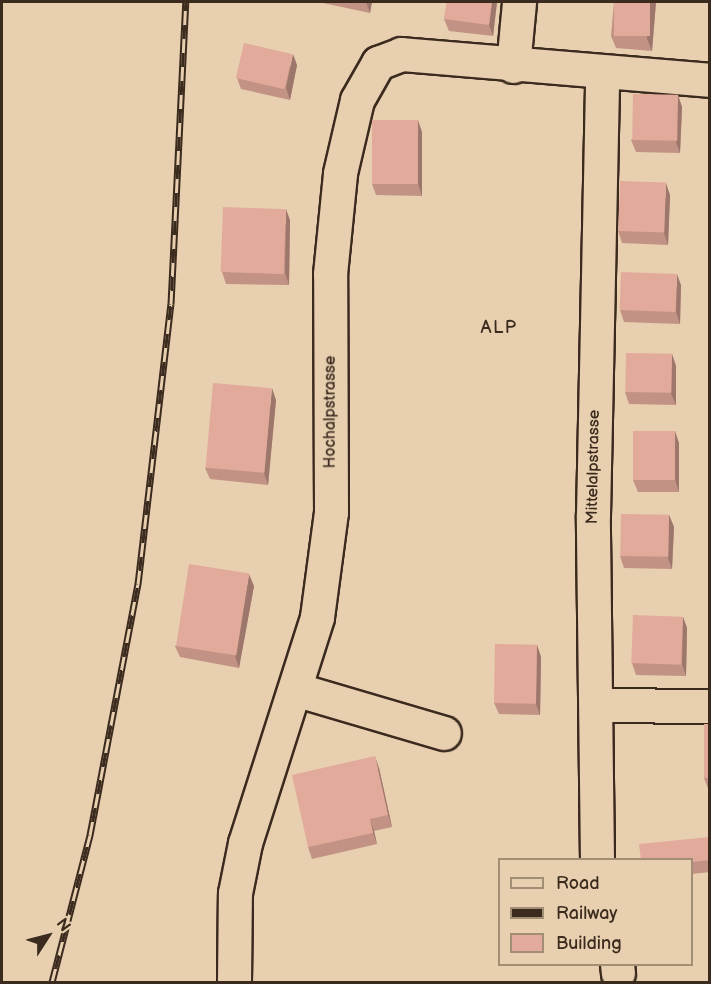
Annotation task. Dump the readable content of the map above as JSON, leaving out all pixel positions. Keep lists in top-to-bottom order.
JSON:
{
  "streets": {
    "street": ["Hochalpstrasse", "Mittelalpstrasse"]
  },
  "crossings": [
    ["Hochalpstrasse", "Mittelalpstrasse"]
  ],
  "districts": ["ALP"],
  "legend": ["Road", "Railway", "Building"],
  "north": "top right"
}
